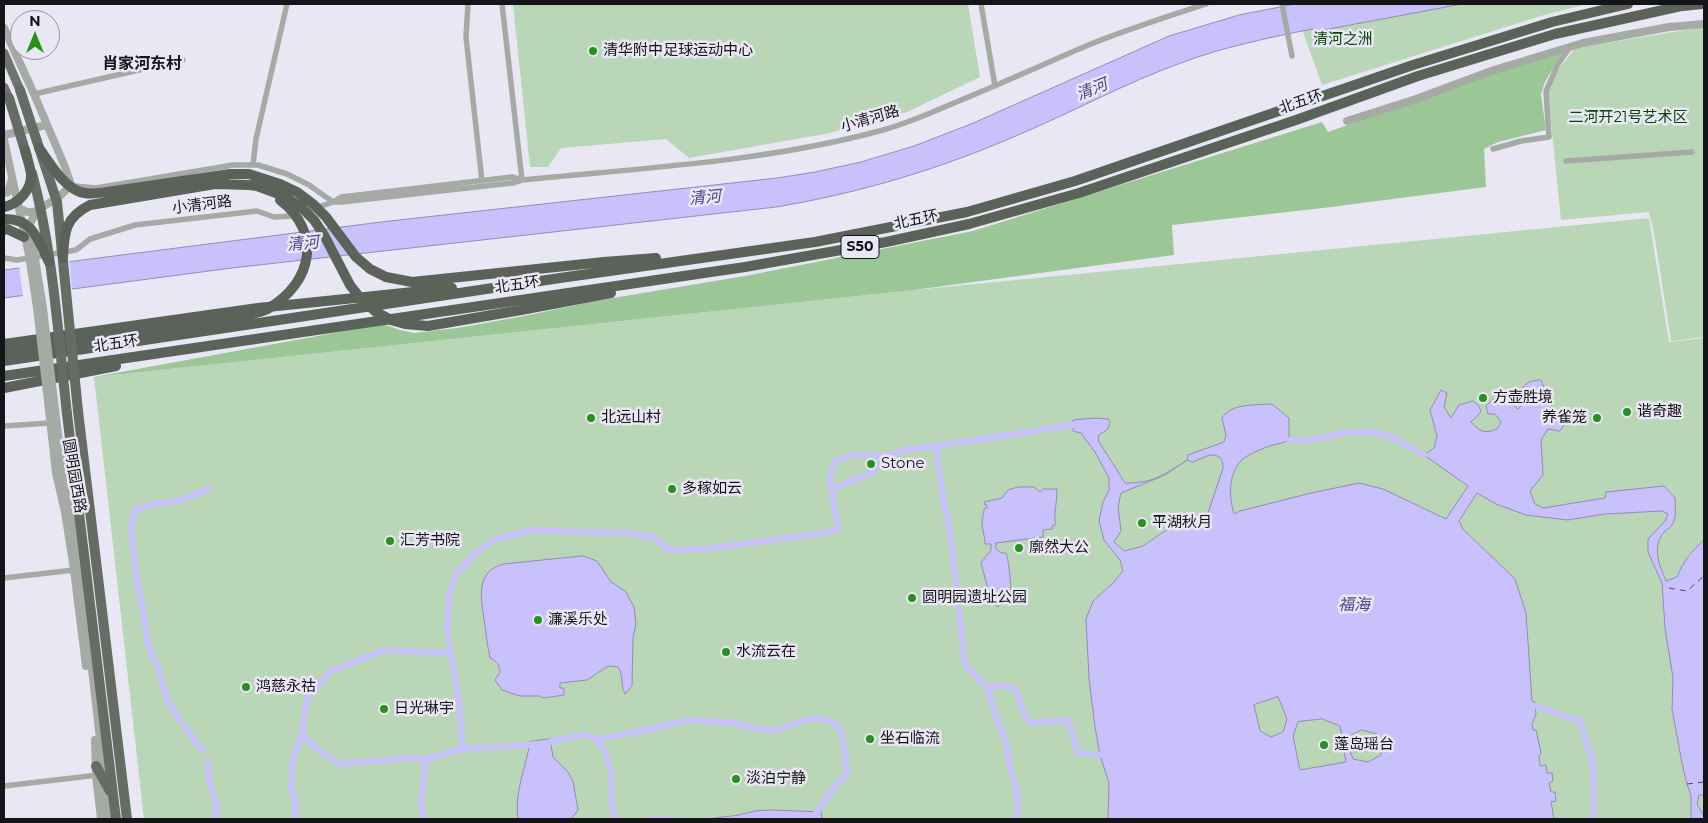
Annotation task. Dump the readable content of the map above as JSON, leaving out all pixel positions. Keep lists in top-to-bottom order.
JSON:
{
  "streets": {
    "highway": ["北五环", "S50", "圆明园西路"],
    "street": ["小清河路"]
  },
  "districts": ["肖家河东村"],
  "water": ["清河", "福海"],
  "parks": ["清河之洲", "二河开21号艺术区"],
  "places": [
    "清华附中足球运动中心",
    "方壶胜境",
    "谐奇趣",
    "北远山村",
    "养雀笼",
    "Stone",
    "多稼如云",
    "平湖秋月",
    "汇芳书院",
    "廓然大公",
    "圆明园遗址公园",
    "濂溪乐处",
    "水流云在",
    "鸿慈永祜",
    "日光琳宇",
    "坐石临流",
    "蓬岛瑶台",
    "淡泊宁静"
  ],
  "north": "top"
}
